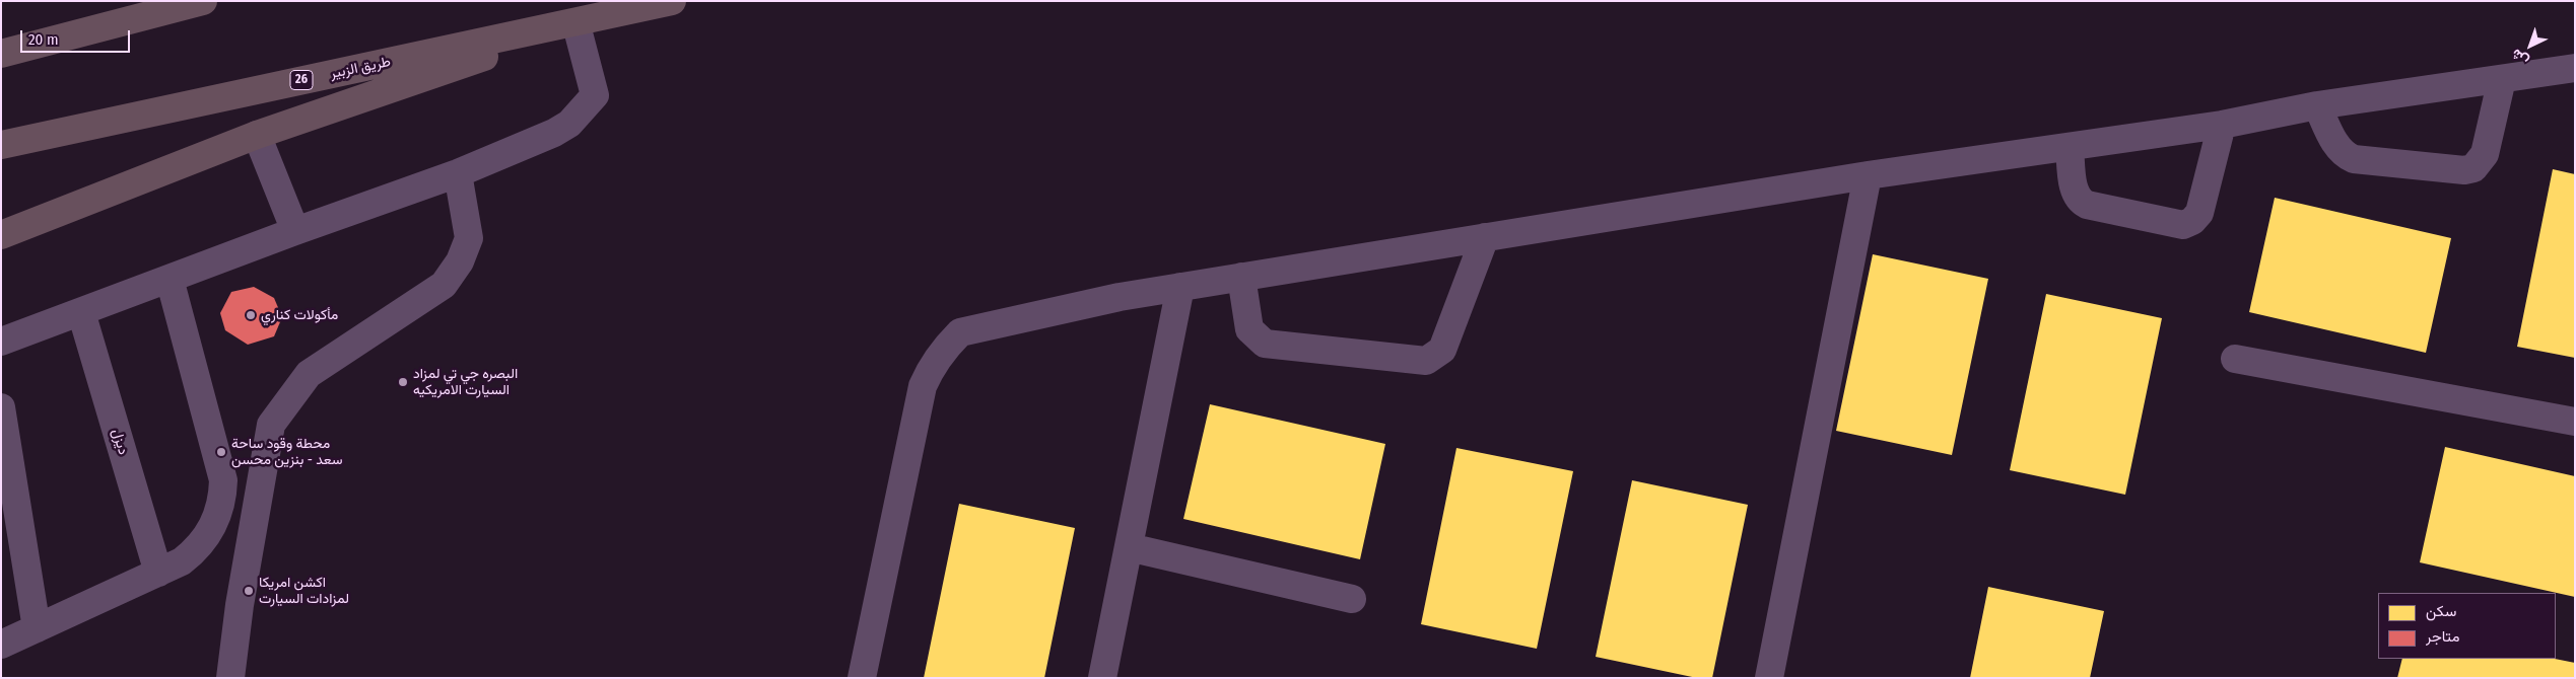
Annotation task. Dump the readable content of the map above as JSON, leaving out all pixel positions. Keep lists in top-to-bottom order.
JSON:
{
  "streets": {
    "highway": ["طريق الزبير", "26"],
    "street": ["ديزل"]
  },
  "crossings": [
    ["طريق الزبير", "26"]
  ],
  "places": [
    "مأكولات كناري",
    "البصره جي تي لمزاد السيارت الامريكيه",
    "محطة وقود ساحة سعد - بنزين محسن",
    "اكشن امريكا لمزادات السيارت"
  ],
  "legend": ["سكن", "متاجر"],
  "scale_bar": "20 m",
  "north": "bottom left"
}
